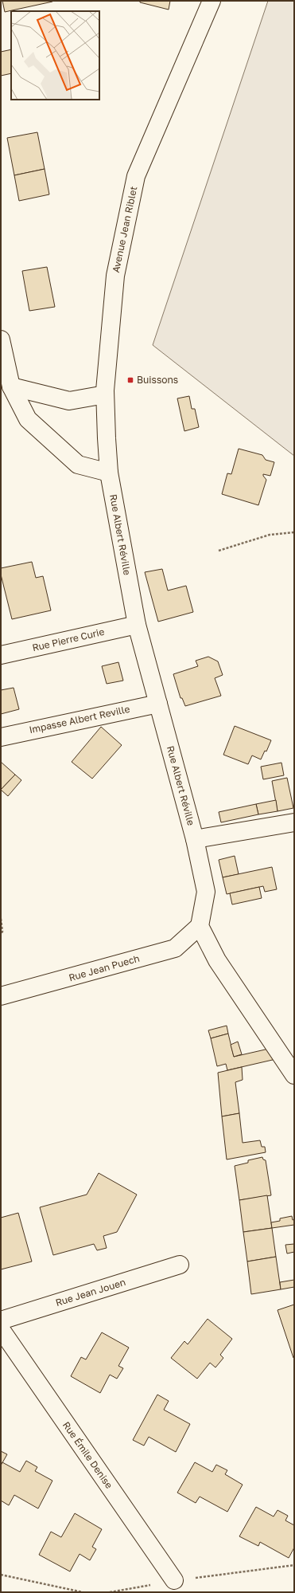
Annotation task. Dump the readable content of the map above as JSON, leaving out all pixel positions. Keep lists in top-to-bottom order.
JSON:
{
  "streets": {
    "street": [
      "Avenue Jean Riblet",
      "Rue Albert Réville",
      "Rue Pierre Curie",
      "Impasse Albert Reville",
      "Rue Jean Puech",
      "Rue Jean Jouen",
      "Rue Émile Denise"
    ]
  },
  "crossings": [
    ["Avenue Jean Riblet", "Rue Albert Réville"],
    ["Rue Albert Réville", "Rue Pierre Curie"],
    ["Rue Albert Réville", "Impasse Albert Reville"],
    ["Rue Albert Réville", "Rue Jean Puech"]
  ],
  "places": {
    "transit": ["Buissons"]
  }
}
